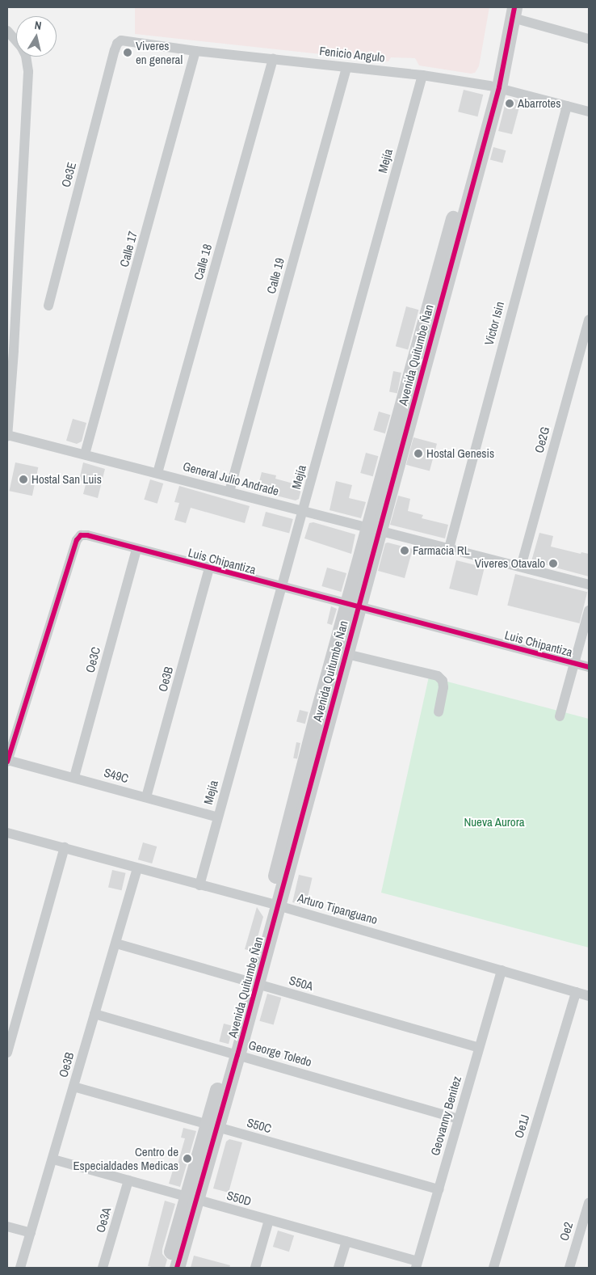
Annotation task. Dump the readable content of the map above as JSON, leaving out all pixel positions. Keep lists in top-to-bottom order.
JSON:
{
  "streets": {
    "street": [
      "Fenicio Angulo",
      "Mejía",
      "Oe3E",
      "Calle 17",
      "Calle 18",
      "Calle 19",
      "Victor Isin",
      "Avenida Quitumbe Ñan",
      "Oe2G",
      "General Julio Andrade",
      "Luis Chipantiza",
      "Oe3C",
      "Oe3B",
      "S49C",
      "Arturo Tipanguano",
      "S50A",
      "George Toledo",
      "Geovanny Benitez",
      "S50C",
      "Oe1J",
      "S50D",
      "Oe3A",
      "Oe2"
    ]
  },
  "crossings": [
    ["Fenicio Angulo", "Mejía"],
    ["Fenicio Angulo", "Oe3E"],
    ["Fenicio Angulo", "Calle 17"],
    ["Fenicio Angulo", "Calle 18"],
    ["Fenicio Angulo", "Calle 19"],
    ["Fenicio Angulo", "Victor Isin"],
    ["Fenicio Angulo", "Avenida Quitumbe Ñan"],
    ["Mejía", "General Julio Andrade"],
    ["Mejía", "Luis Chipantiza"],
    ["Mejía", "S49C"],
    ["Mejía", "Arturo Tipanguano"],
    ["Calle 17", "General Julio Andrade"],
    ["Calle 18", "General Julio Andrade"],
    ["Calle 19", "General Julio Andrade"],
    ["Victor Isin", "General Julio Andrade"],
    ["Avenida Quitumbe Ñan", "General Julio Andrade"],
    ["Avenida Quitumbe Ñan", "Luis Chipantiza"],
    ["Avenida Quitumbe Ñan", "Arturo Tipanguano"],
    ["Avenida Quitumbe Ñan", "S50A"],
    ["Avenida Quitumbe Ñan", "George Toledo"],
    ["Avenida Quitumbe Ñan", "S50C"],
    ["Avenida Quitumbe Ñan", "S50D"],
    ["Oe2G", "General Julio Andrade"],
    ["Luis Chipantiza", "Oe3C"],
    ["Luis Chipantiza", "Oe3B"],
    ["Luis Chipantiza", "S49C"],
    ["Oe3C", "S49C"],
    ["Oe3B", "S49C"],
    ["Oe3B", "Arturo Tipanguano"],
    ["Oe3B", "S50A"],
    ["Oe3B", "George Toledo"],
    ["Oe3B", "S50C"],
    ["Oe3B", "S50D"],
    ["Arturo Tipanguano", "Geovanny Benitez"],
    ["Arturo Tipanguano", "Oe1J"],
    ["S50A", "Geovanny Benitez"],
    ["George Toledo", "Geovanny Benitez"],
    ["Geovanny Benitez", "S50C"],
    ["Geovanny Benitez", "S50D"],
    ["S50D", "Oe3A"]
  ],
  "parks": ["Nueva Aurora"],
  "places": [
    "Viveres en general",
    "Abarrotes",
    "Hostal Genesis",
    "Hostal San Luis",
    "Farmacia RL",
    "Viveres Otavalo",
    "Centro de Especialdades Medicas"
  ],
  "north": "top"
}
